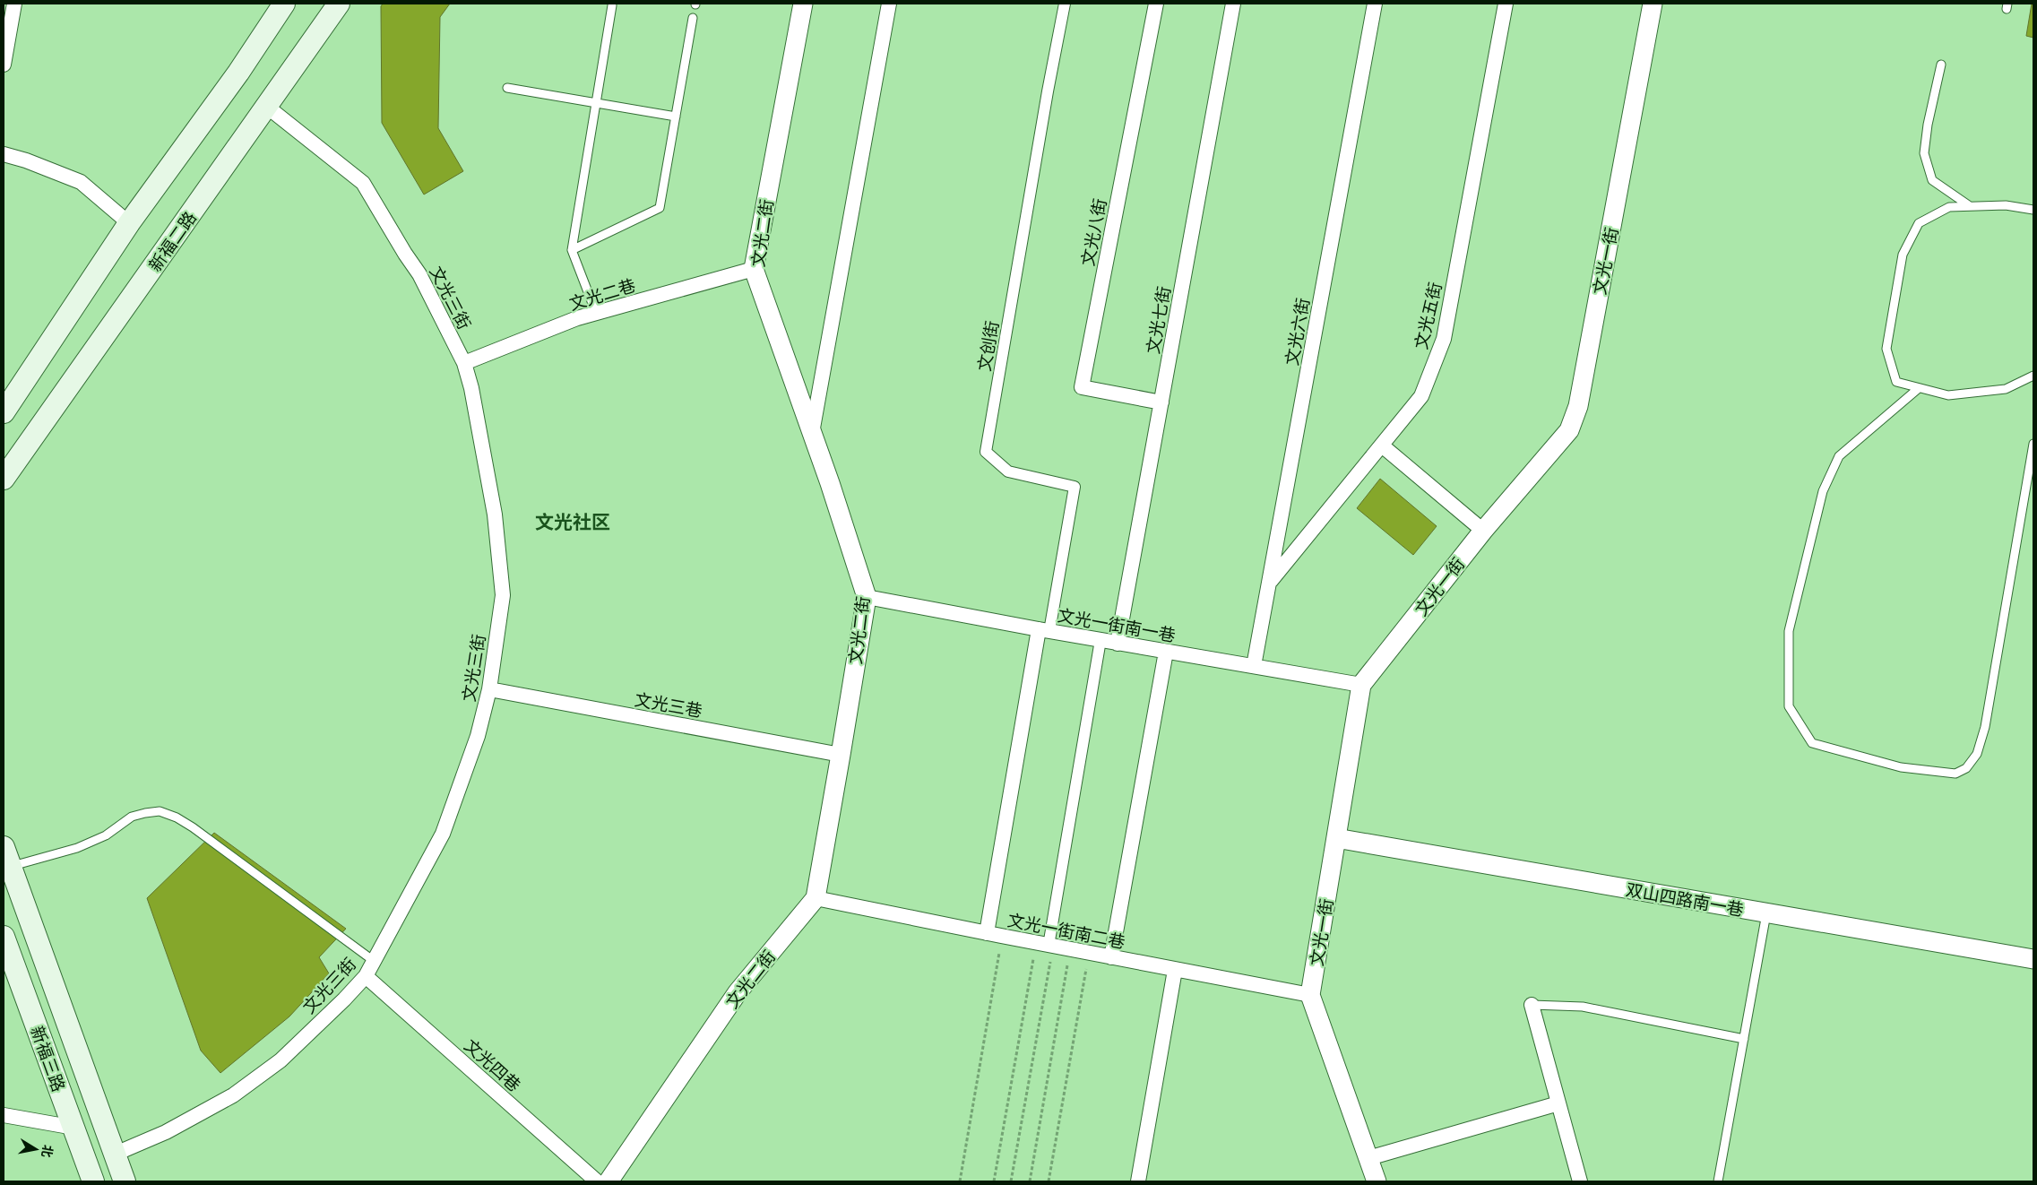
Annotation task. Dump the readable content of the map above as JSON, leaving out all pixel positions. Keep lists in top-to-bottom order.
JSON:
{
  "streets": {
    "main road": ["新福二路", "新福三路"],
    "street": [
      "文光八街",
      "文光二街",
      "文光一街",
      "文光二巷",
      "文光三街",
      "文光五街",
      "文光七街",
      "文光六街",
      "文创街",
      "文光一街南一巷",
      "文光三巷",
      "双山四路南一巷",
      "文光一街南二巷",
      "文光四巷"
    ]
  },
  "crossings": [
    ["文光八街", "文光七街"],
    ["文光二街", "文光二巷"],
    ["文光二街", "文光一街南一巷"],
    ["文光二街", "文光三巷"],
    ["文光二街", "文光一街南二巷"],
    ["新福二路", "文光三街"],
    ["文光一街", "文光一街南一巷"],
    ["文光一街", "双山四路南一巷"],
    ["文光一街", "文光一街南二巷"],
    ["文光二巷", "文光三街"],
    ["文光三街", "文光三巷"],
    ["文光三街", "文光四巷"],
    ["文光五街", "文光六街"],
    ["文光七街", "文光一街南一巷"],
    ["文光六街", "文光一街南一巷"],
    ["文创街", "文光一街南一巷"]
  ],
  "districts": ["文光社区"],
  "north": "right"
}
